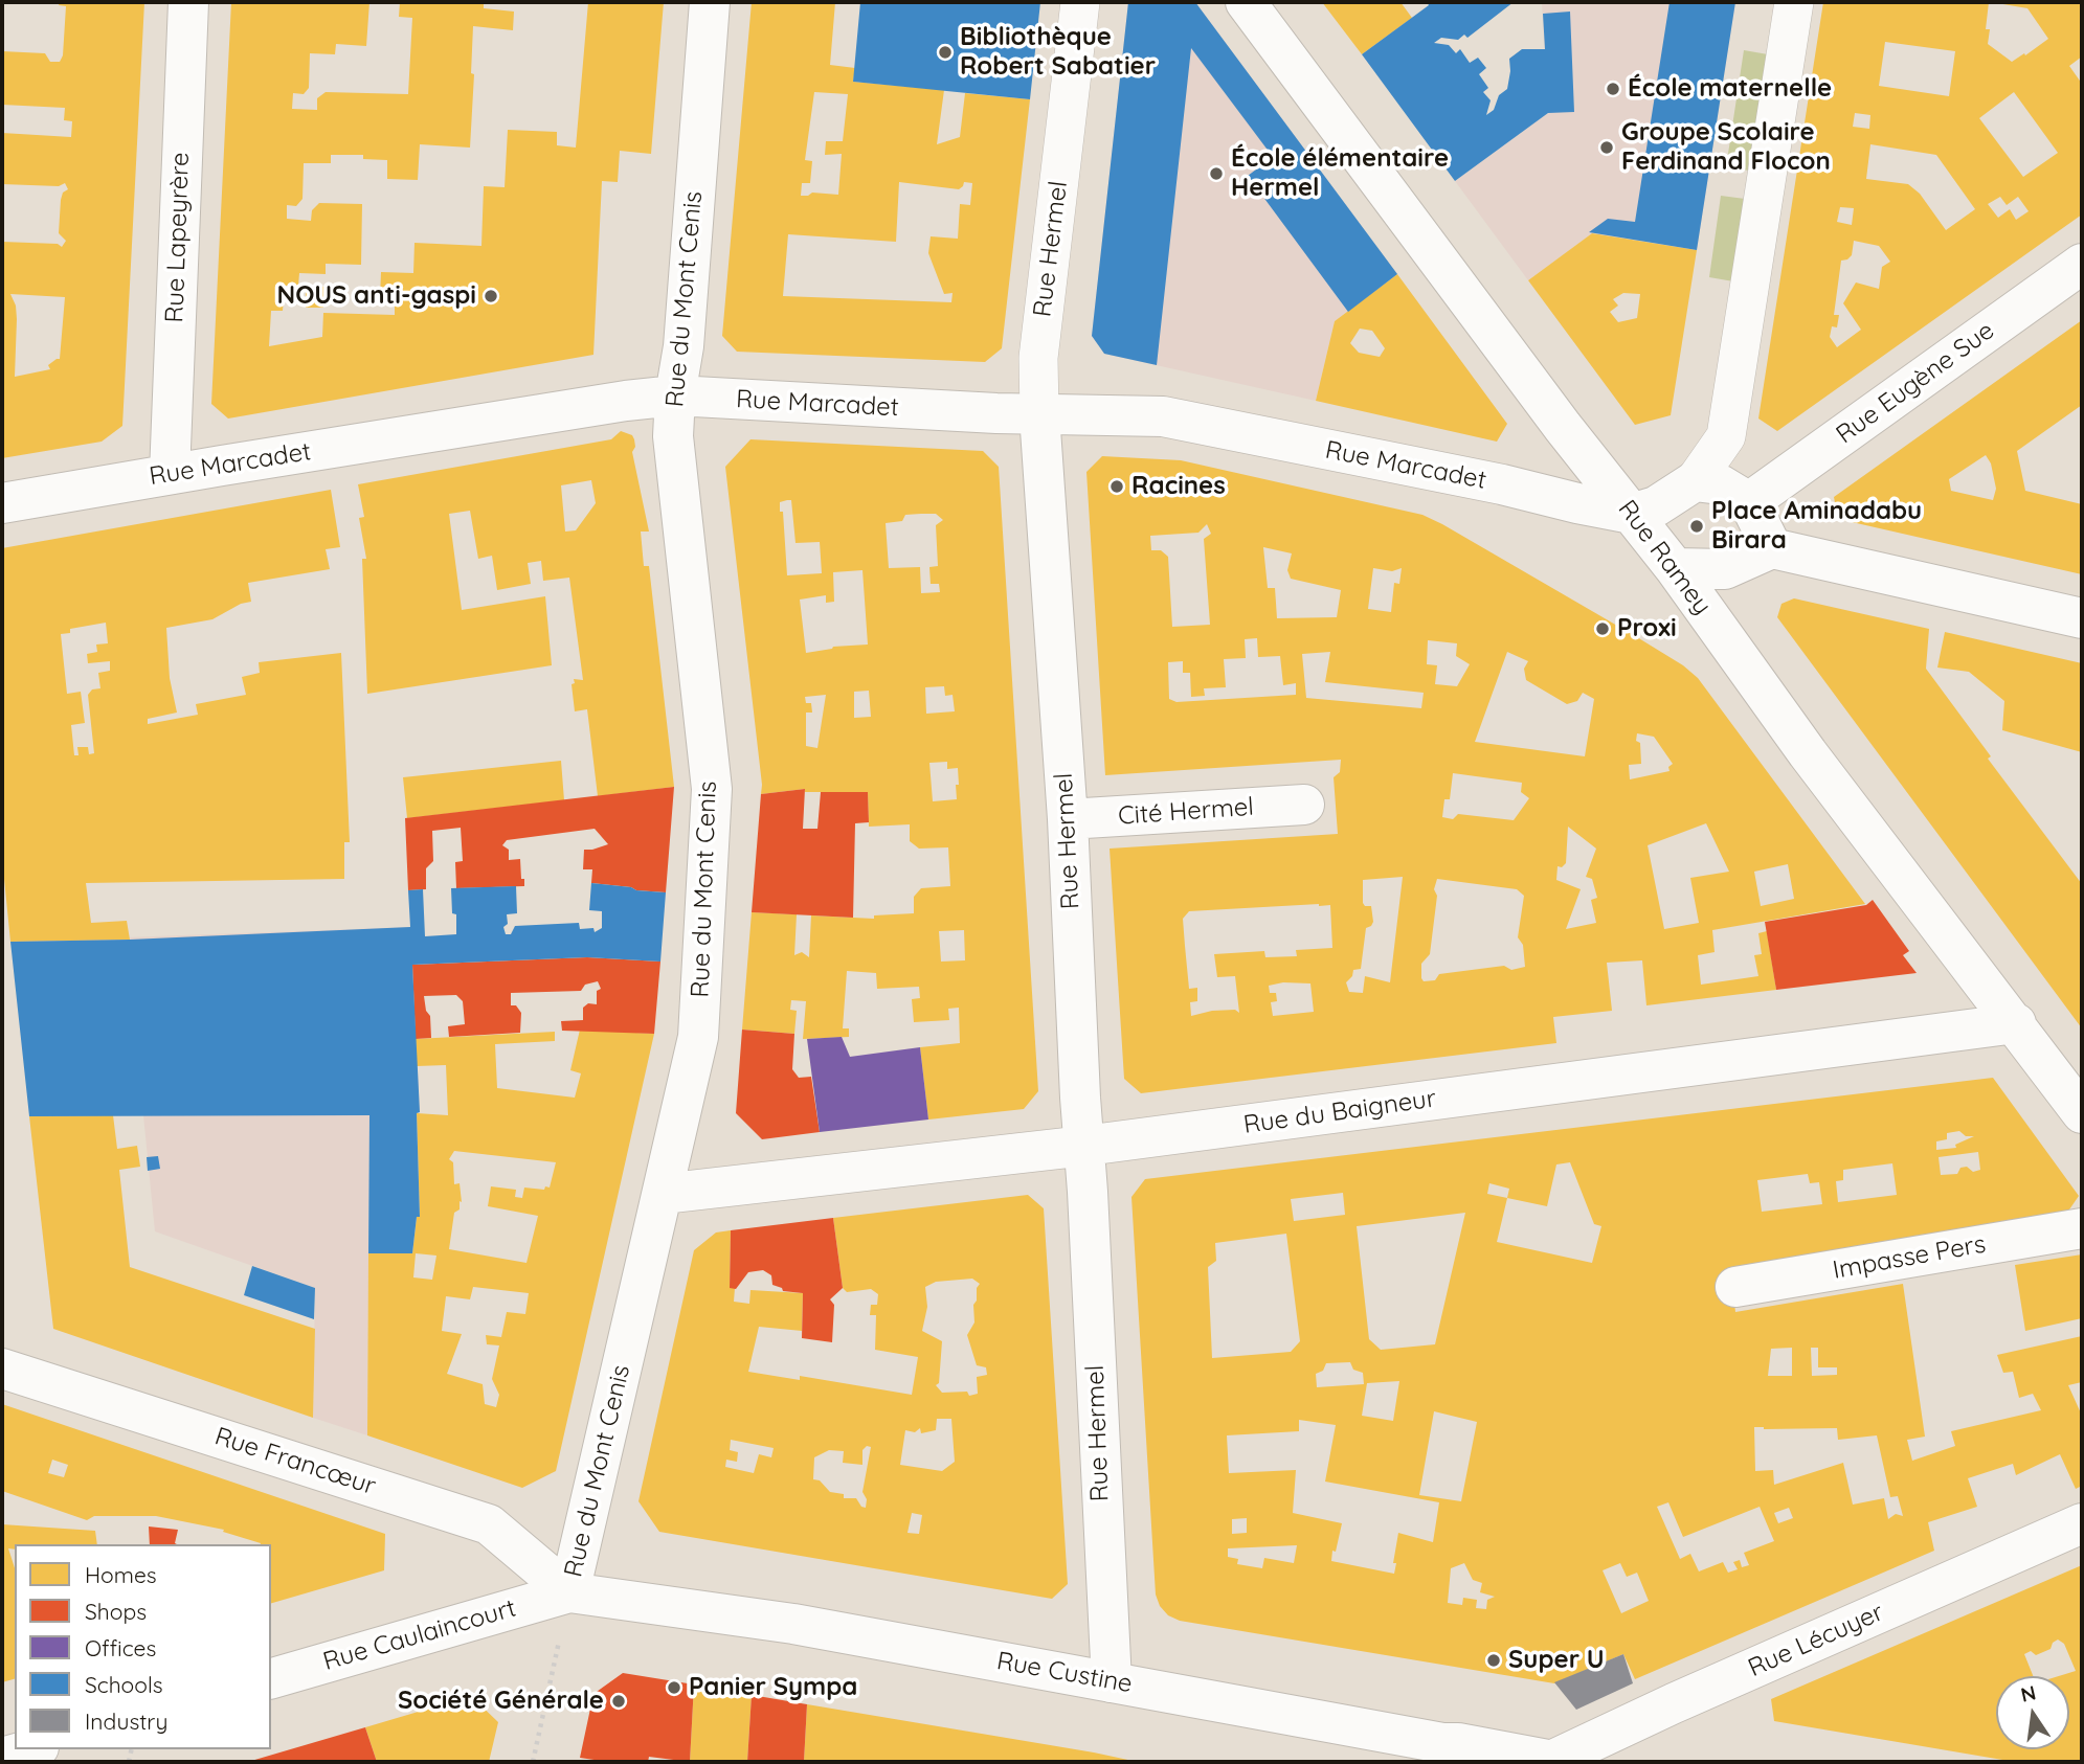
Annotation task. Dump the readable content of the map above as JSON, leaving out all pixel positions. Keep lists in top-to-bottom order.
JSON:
{
  "streets": {
    "street": [
      "Rue Lapeyrère",
      "Rue Hermel",
      "Rue du Mont Cenis",
      "Rue Eugène Sue",
      "Rue Marcadet",
      "Rue Ramey",
      "Cité Hermel",
      "Rue du Baigneur",
      "Impasse Pers",
      "Rue Francœur",
      "Rue Caulaincourt",
      "Rue Lécuyer",
      "Rue Custine"
    ]
  },
  "crossings": [
    ["Rue Lapeyrère", "Rue Marcadet"],
    ["Rue Hermel", "Rue Marcadet"],
    ["Rue Hermel", "Cité Hermel"],
    ["Rue Hermel", "Rue du Baigneur"],
    ["Rue Hermel", "Rue Custine"],
    ["Rue du Mont Cenis", "Rue Marcadet"],
    ["Rue du Mont Cenis", "Rue du Baigneur"],
    ["Rue du Mont Cenis", "Rue Francœur"],
    ["Rue du Mont Cenis", "Rue Caulaincourt"],
    ["Rue du Mont Cenis", "Rue Custine"],
    ["Rue Marcadet", "Rue Ramey"],
    ["Rue Ramey", "Rue du Baigneur"],
    ["Rue Francœur", "Rue Caulaincourt"],
    ["Rue Francœur", "Rue Custine"],
    ["Rue Caulaincourt", "Rue Custine"],
    ["Rue Lécuyer", "Rue Custine"]
  ],
  "places": [
    "Bibliothèque Robert Sabatier",
    "École maternelle",
    "Groupe Scolaire Ferdinand Flocon",
    "École élémentaire Hermel",
    "NOUS anti-gaspi",
    "Racines",
    "Place Aminadabu Birara",
    "Proxi",
    "Super U",
    "Panier Sympa",
    "Société Générale"
  ],
  "legend": [
    "Homes",
    "Shops",
    "Offices",
    "Schools",
    "Industry"
  ],
  "north": "top"
}
